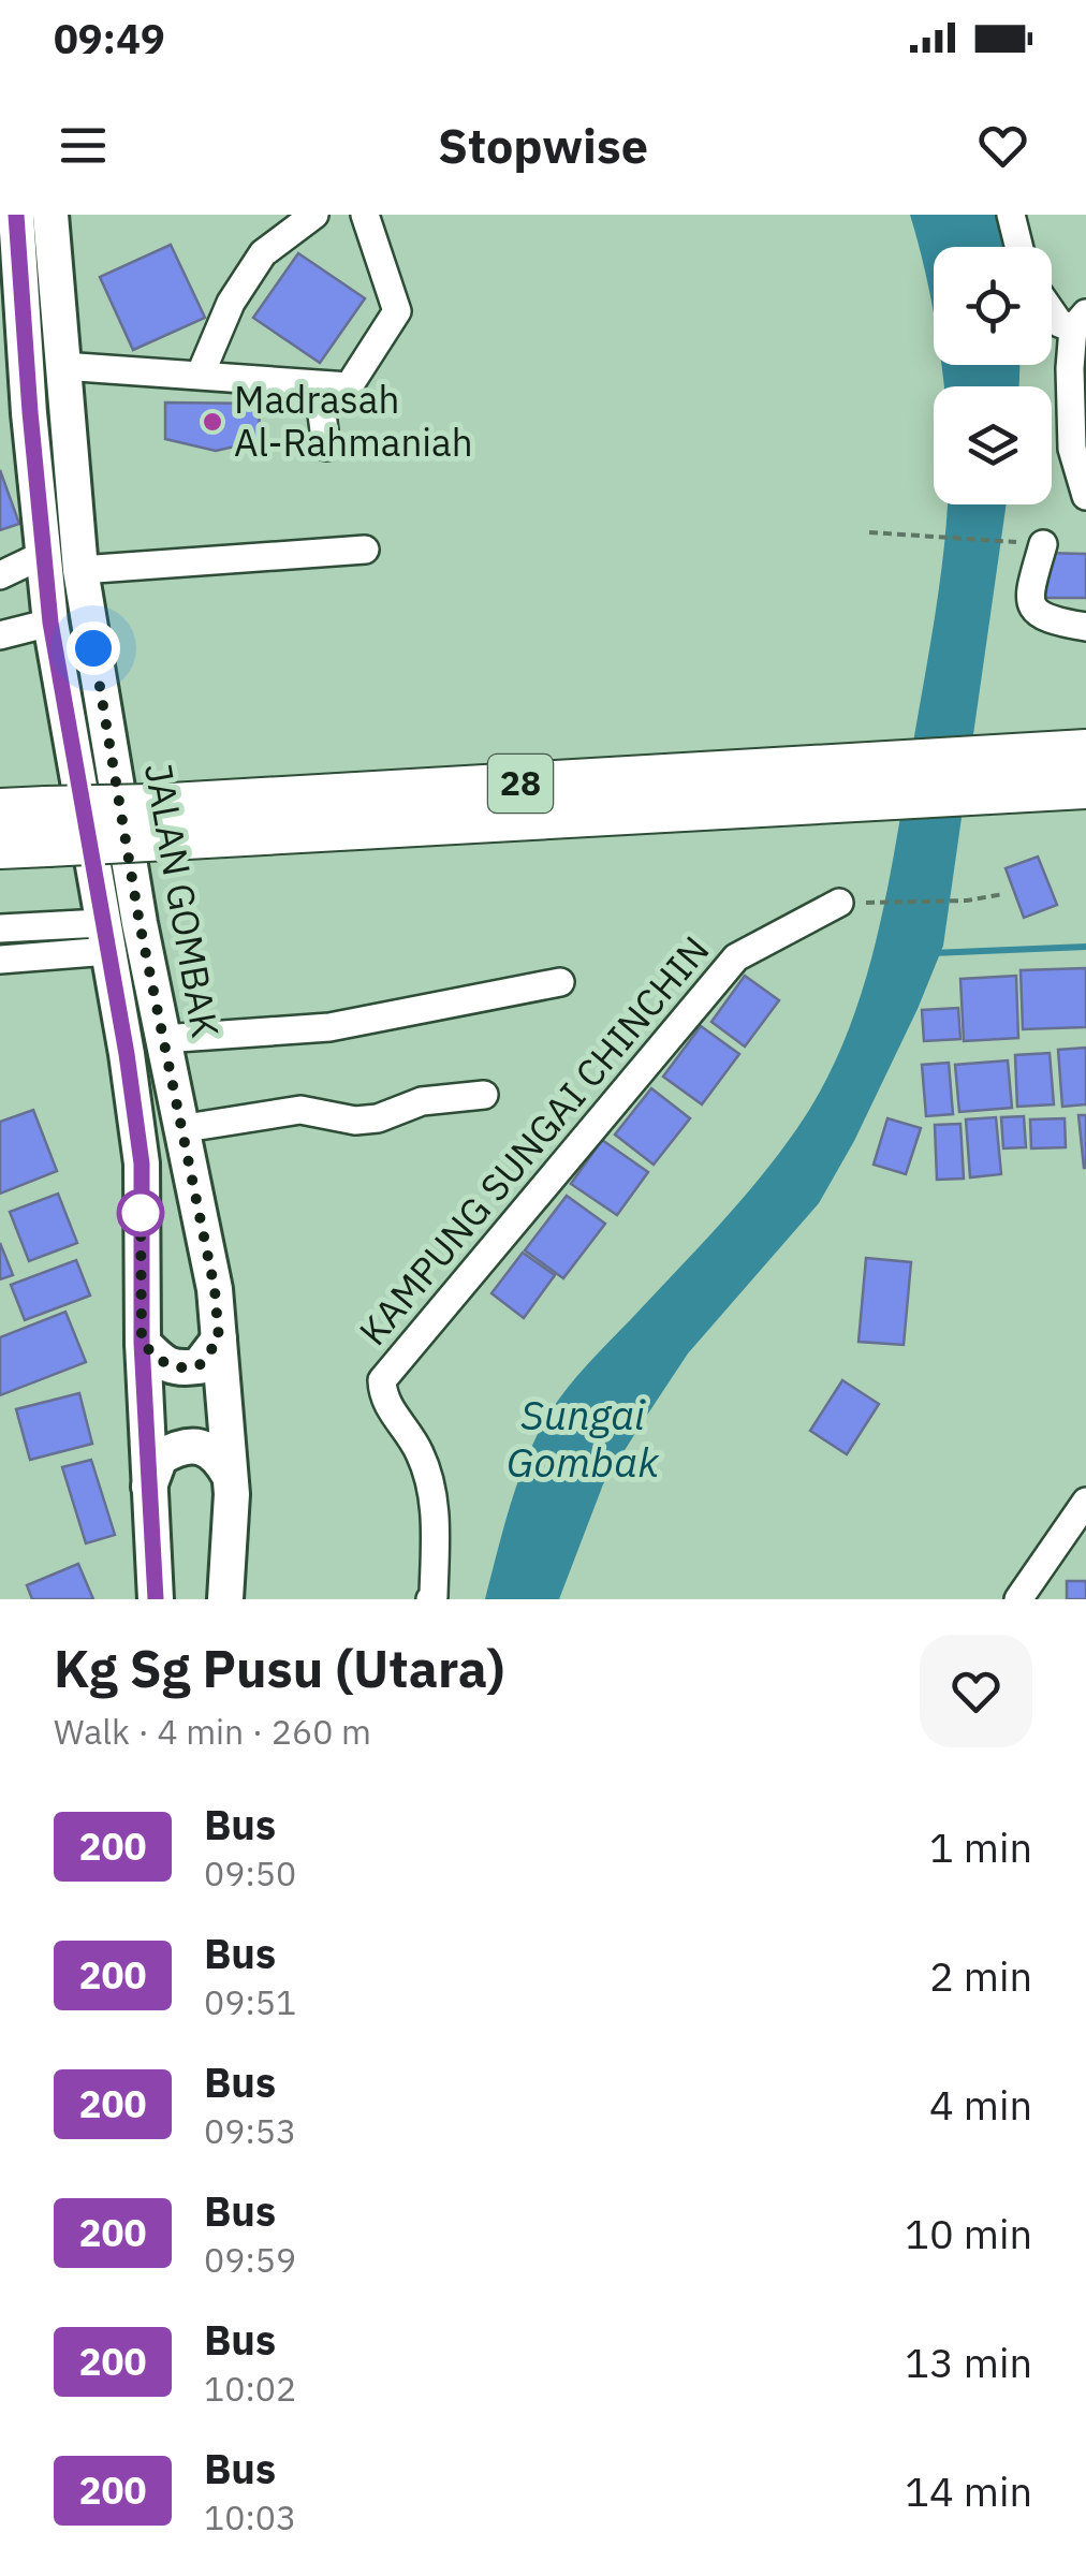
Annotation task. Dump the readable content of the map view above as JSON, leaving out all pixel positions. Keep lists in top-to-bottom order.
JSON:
{
  "streets": {
    "highway": ["28"],
    "main road": ["JALAN GOMBAK"],
    "street": ["KAMPUNG SUNGAI CHINCHIN"]
  },
  "water": ["Sungai Gombak"],
  "places": ["Madrasah Al-Rahmaniah"],
  "lines": ["bus line 200"],
  "page": {
    "status": "09:49",
    "header": "Stopwise",
    "heading": ["Kg Sg Pusu (Utara)", "Walk · 4 min · 260 m"],
    "list": [
      {
        "mark": "200",
        "name": "Bus",
        "note": "09:50",
        "value": "1 min"
      },
      {
        "mark": "200",
        "name": "Bus",
        "note": "09:51",
        "value": "2 min"
      },
      {
        "mark": "200",
        "name": "Bus",
        "note": "09:53",
        "value": "4 min"
      },
      {
        "mark": "200",
        "name": "Bus",
        "note": "09:59",
        "value": "10 min"
      },
      {
        "mark": "200",
        "name": "Bus",
        "note": "10:02",
        "value": "13 min"
      },
      {
        "mark": "200",
        "name": "Bus",
        "note": "10:03",
        "value": "14 min"
      }
    ]
  }
}
